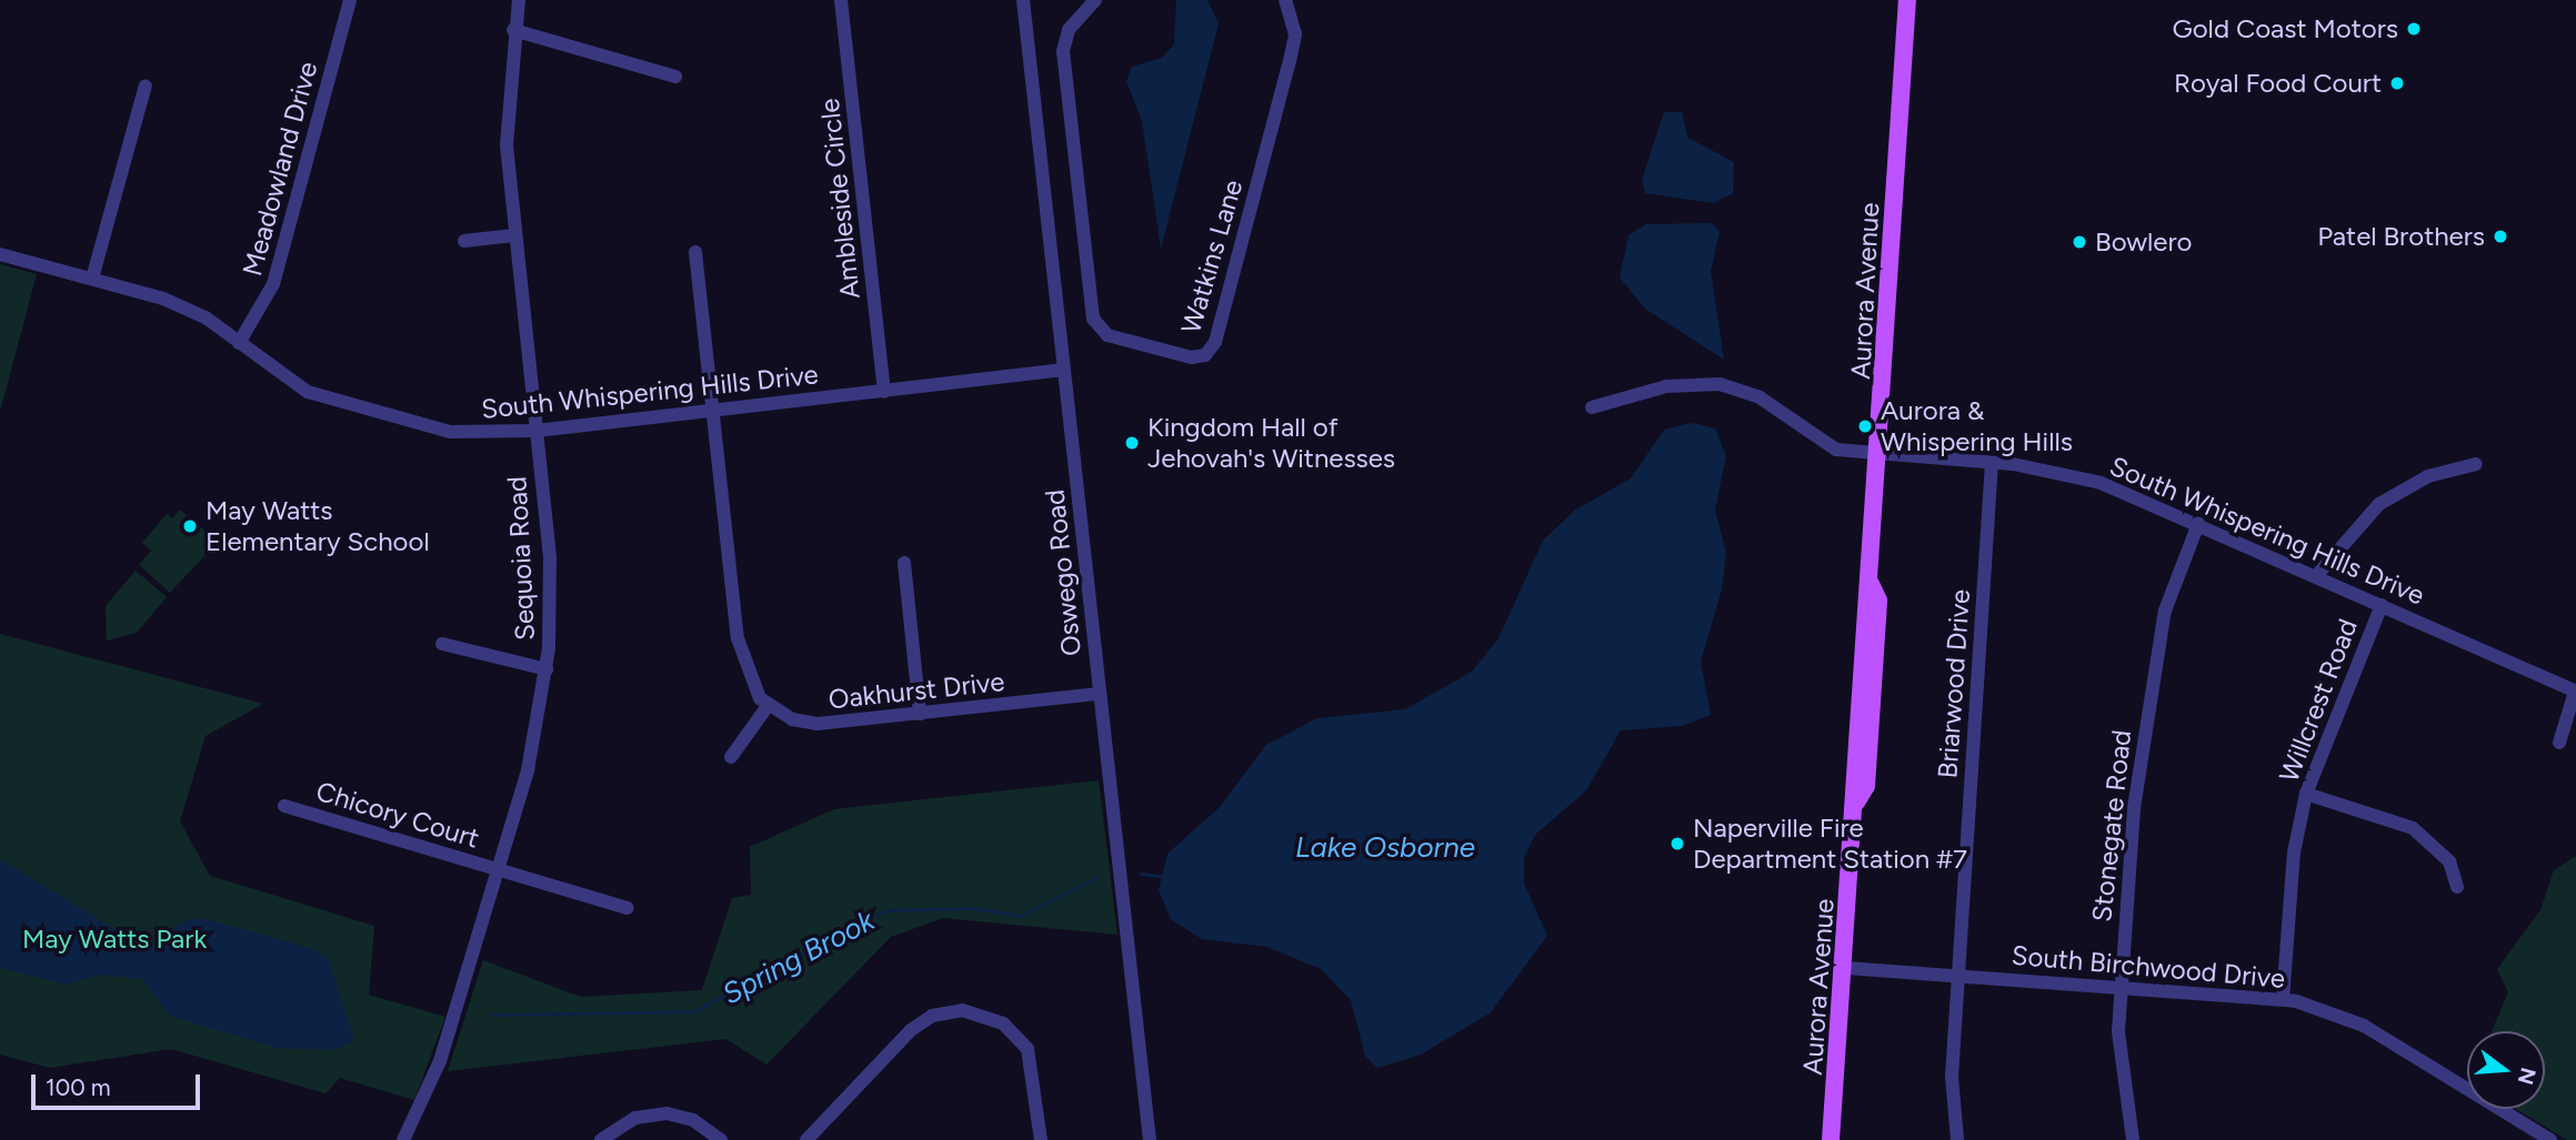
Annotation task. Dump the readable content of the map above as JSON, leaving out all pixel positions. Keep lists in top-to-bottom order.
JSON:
{
  "streets": {
    "main road": ["Aurora Avenue"],
    "street": [
      "Meadowland Drive",
      "Ambleside Circle",
      "Watkins Lane",
      "South Whispering Hills Drive",
      "Sequoia Road",
      "Oswego Road",
      "Briarwood Drive",
      "Oakhurst Drive",
      "Willcrest Road",
      "Chicory Court",
      "Stonegate Road",
      "South Birchwood Drive"
    ]
  },
  "crossings": [
    ["Meadowland Drive", "South Whispering Hills Drive"],
    ["Ambleside Circle", "South Whispering Hills Drive"],
    ["Aurora Avenue", "South Whispering Hills Drive"],
    ["Aurora Avenue", "South Birchwood Drive"],
    ["South Whispering Hills Drive", "Sequoia Road"],
    ["South Whispering Hills Drive", "Oswego Road"],
    ["South Whispering Hills Drive", "Briarwood Drive"],
    ["South Whispering Hills Drive", "Willcrest Road"],
    ["South Whispering Hills Drive", "Stonegate Road"],
    ["Sequoia Road", "Chicory Court"],
    ["Oswego Road", "Oakhurst Drive"],
    ["Briarwood Drive", "South Birchwood Drive"],
    ["Willcrest Road", "South Birchwood Drive"],
    ["Stonegate Road", "South Birchwood Drive"]
  ],
  "water": ["Lake Osborne", "Spring Brook"],
  "parks": ["May Watts Park"],
  "places": [
    "Gold Coast Motors",
    "Royal Food Court",
    "Patel Brothers",
    "Bowlero",
    "Aurora & Whispering Hills",
    "Kingdom Hall of Jehovah's Witnesses",
    "May Watts Elementary School",
    "Naperville Fire Department Station #7"
  ],
  "scale_bar": "100 m",
  "north": "right"
}
